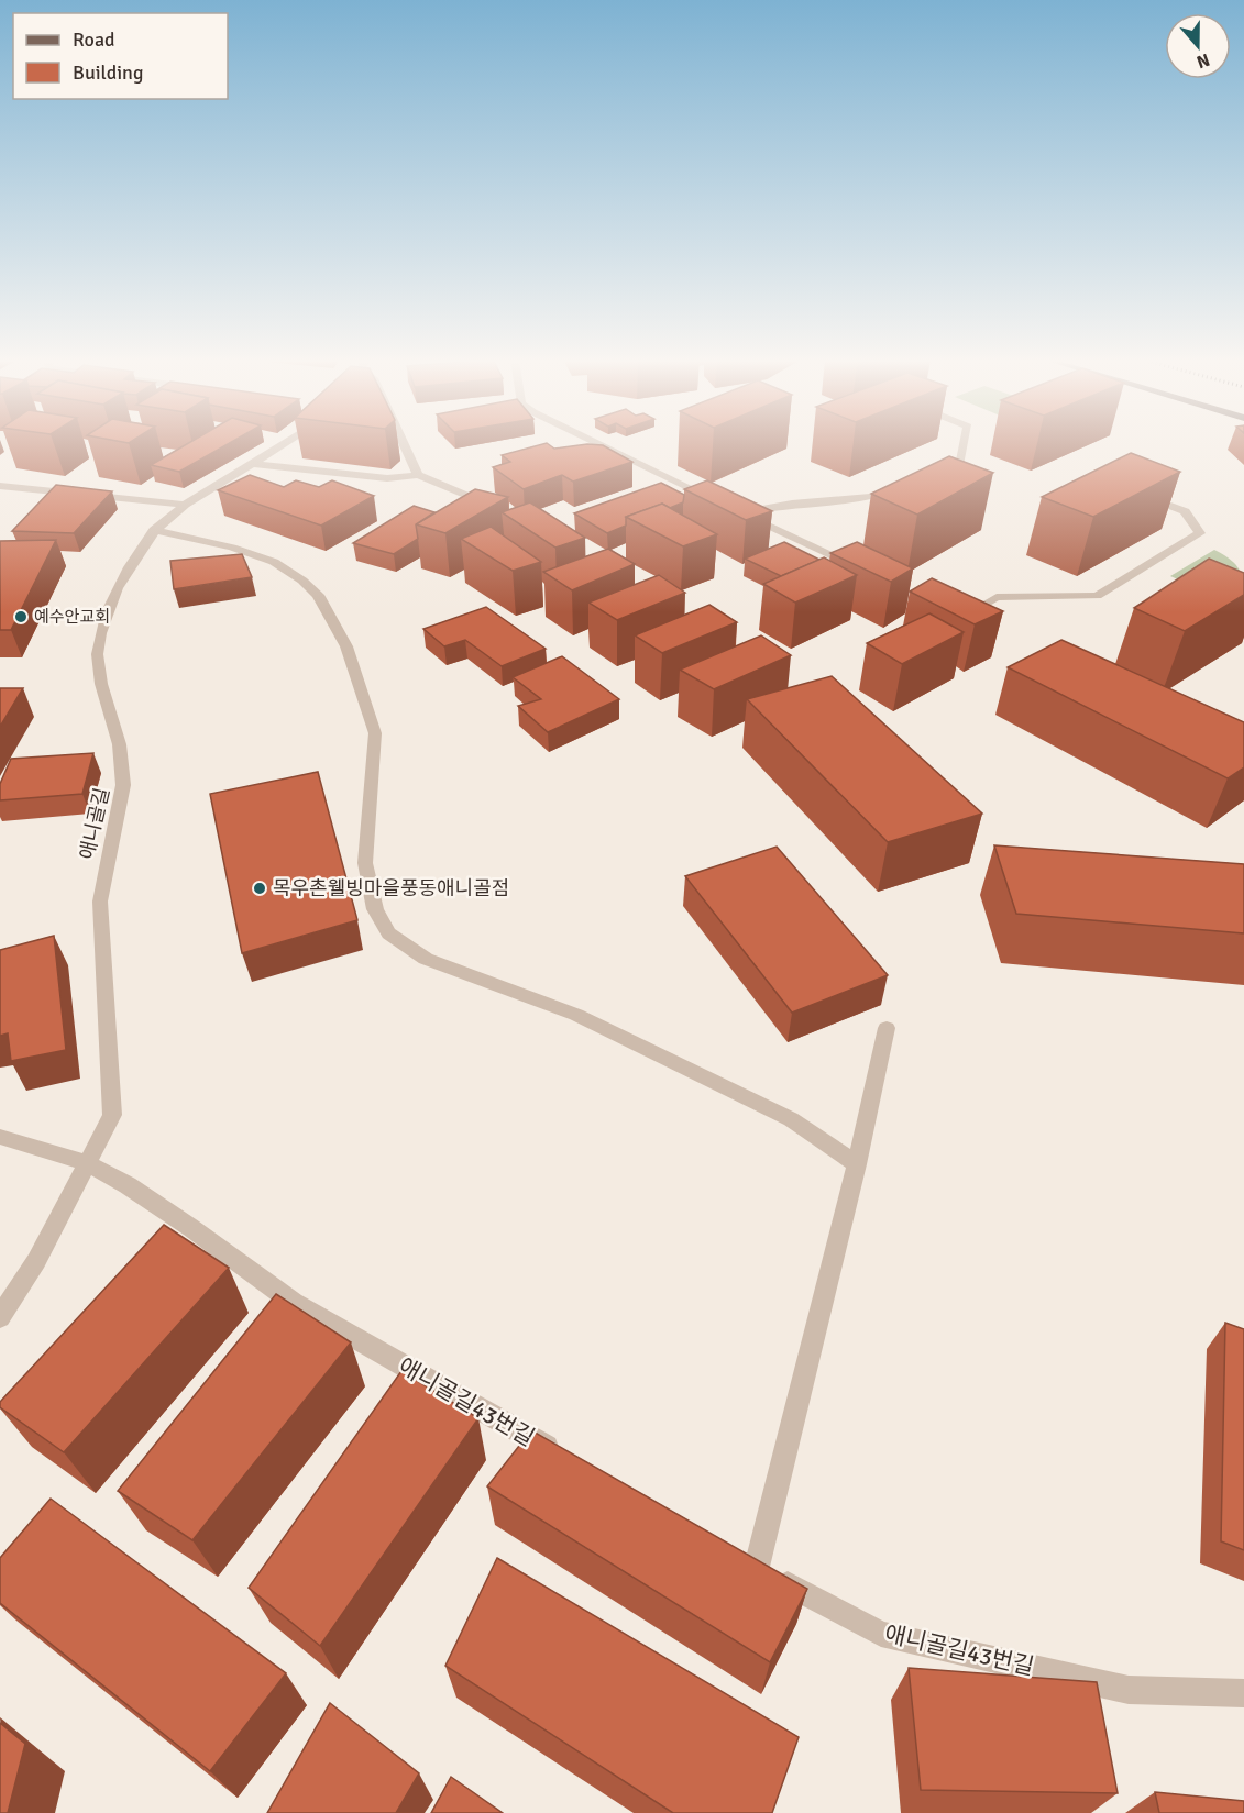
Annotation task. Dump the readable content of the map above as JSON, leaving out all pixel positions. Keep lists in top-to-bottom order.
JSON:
{
  "streets": {
    "street": ["애니골길", "애니골길43번길"]
  },
  "crossings": [
    ["애니골길", "애니골길43번길"]
  ],
  "places": ["예수안교회", "목우촌웰빙마을풍동애니골점"],
  "legend": ["Road", "Building"],
  "north": "bottom"
}
